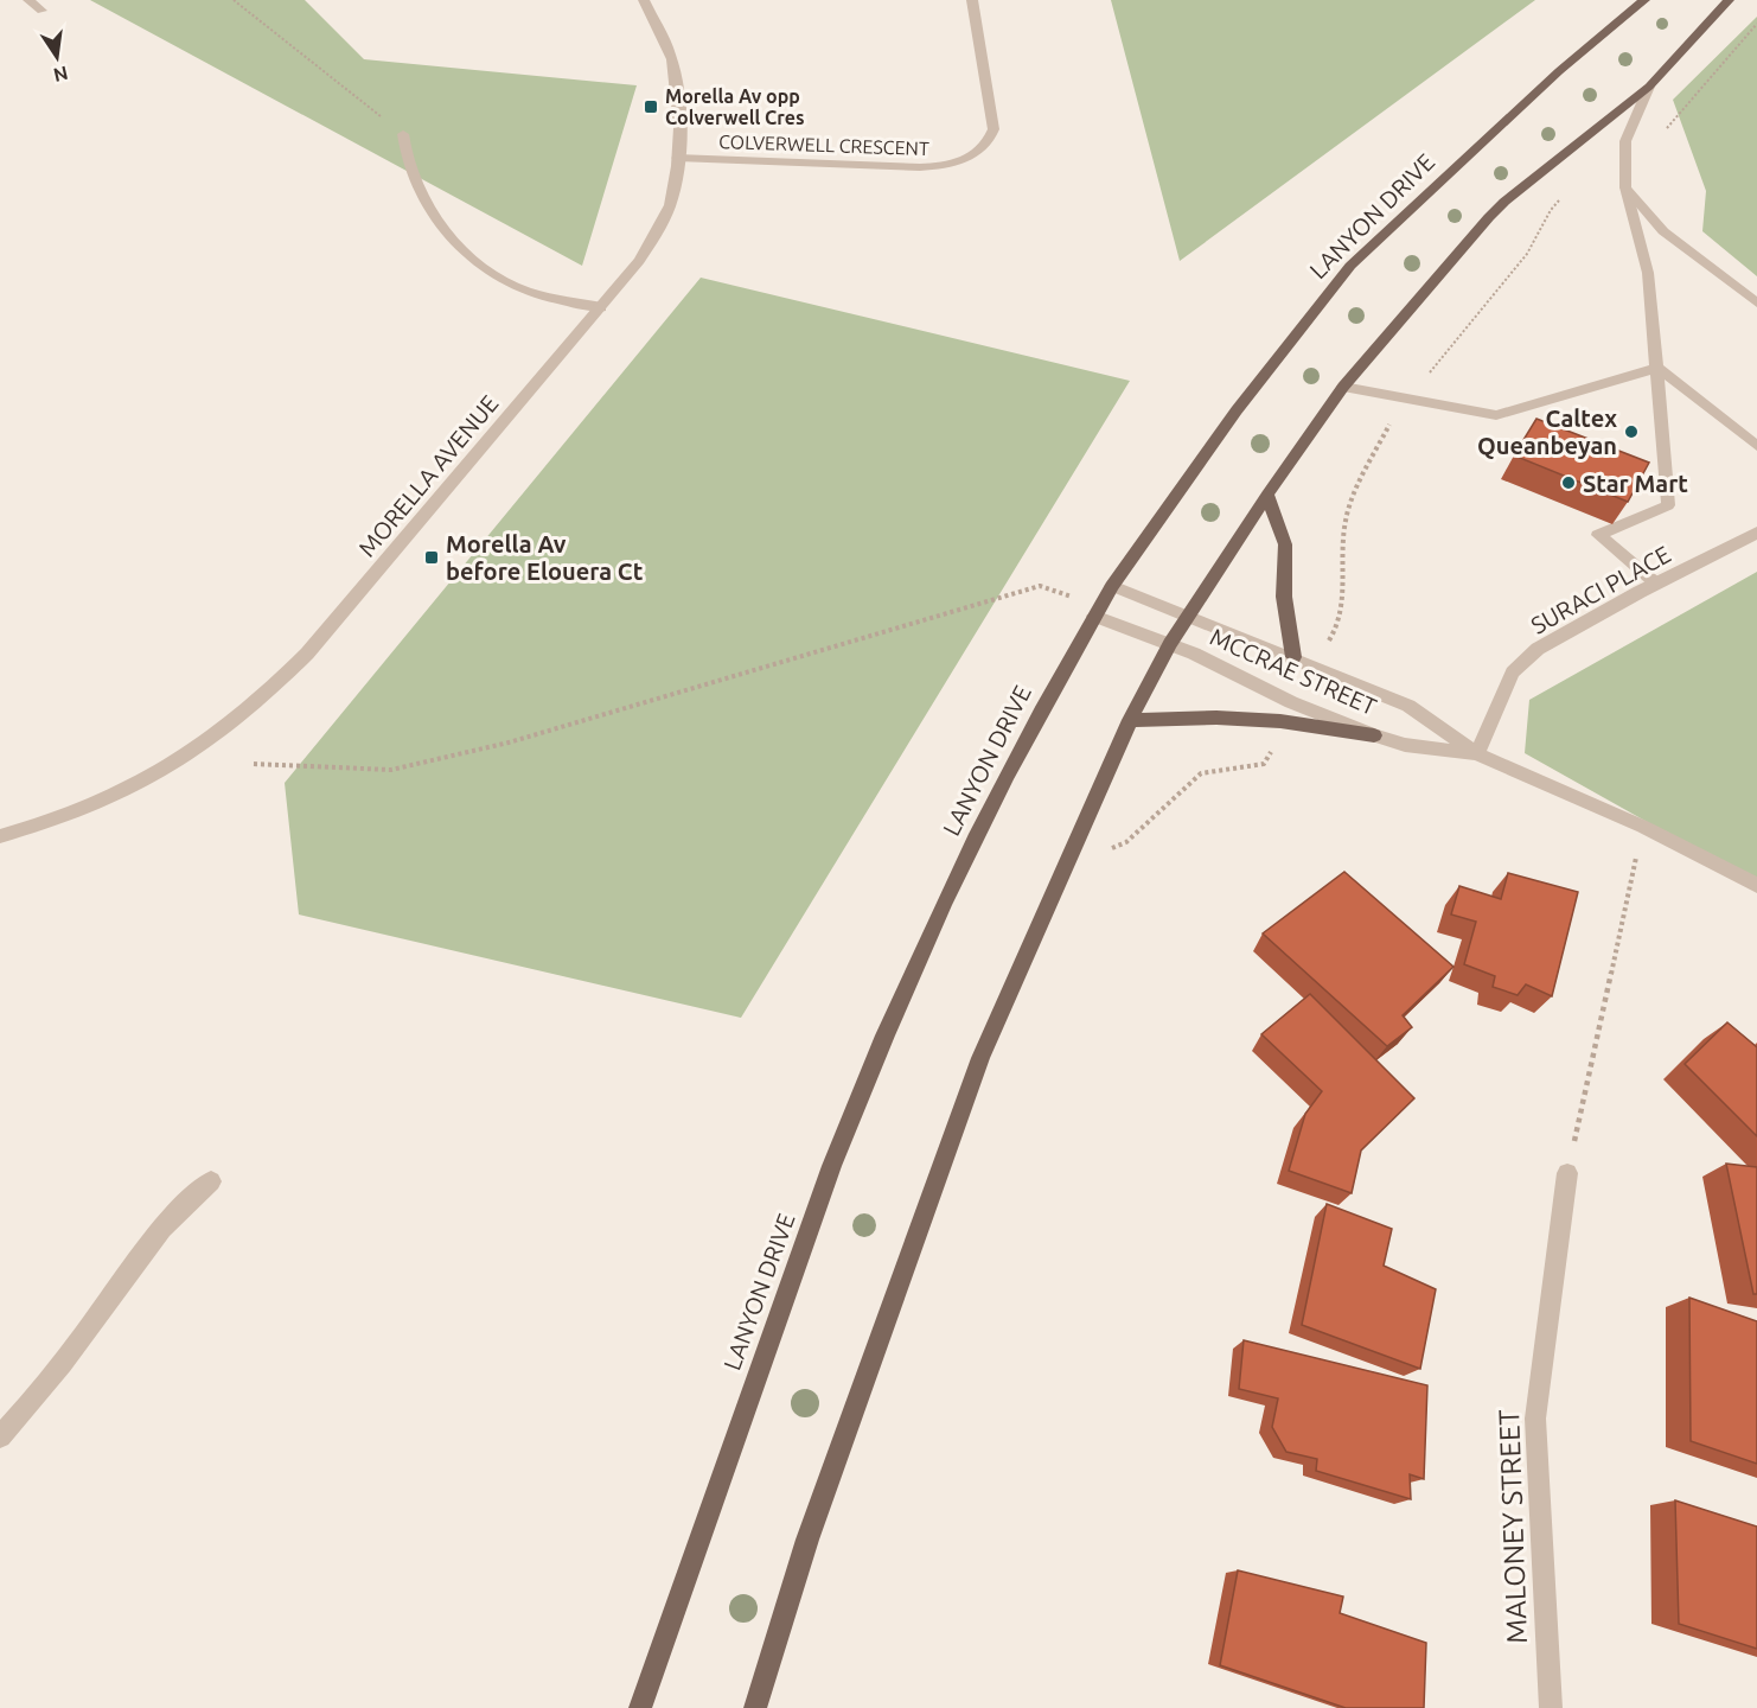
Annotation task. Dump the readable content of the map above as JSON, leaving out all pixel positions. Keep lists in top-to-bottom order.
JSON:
{
  "streets": {
    "main road": ["LANYON DRIVE"],
    "street": [
      "COLVERWELL CRESCENT",
      "MORELLA AVENUE",
      "SURACI PLACE",
      "MCCRAE STREET",
      "MALONEY STREET"
    ]
  },
  "crossings": [
    ["COLVERWELL CRESCENT", "MORELLA AVENUE"],
    ["LANYON DRIVE", "MCCRAE STREET"],
    ["SURACI PLACE", "MCCRAE STREET"]
  ],
  "places": {
    "transit": ["Morella Av opp Colverwell Cres", "Morella Av before Elouera Ct"],
    "other": ["Caltex Queanbeyan", "Star Mart"]
  },
  "north": "bottom"
}
